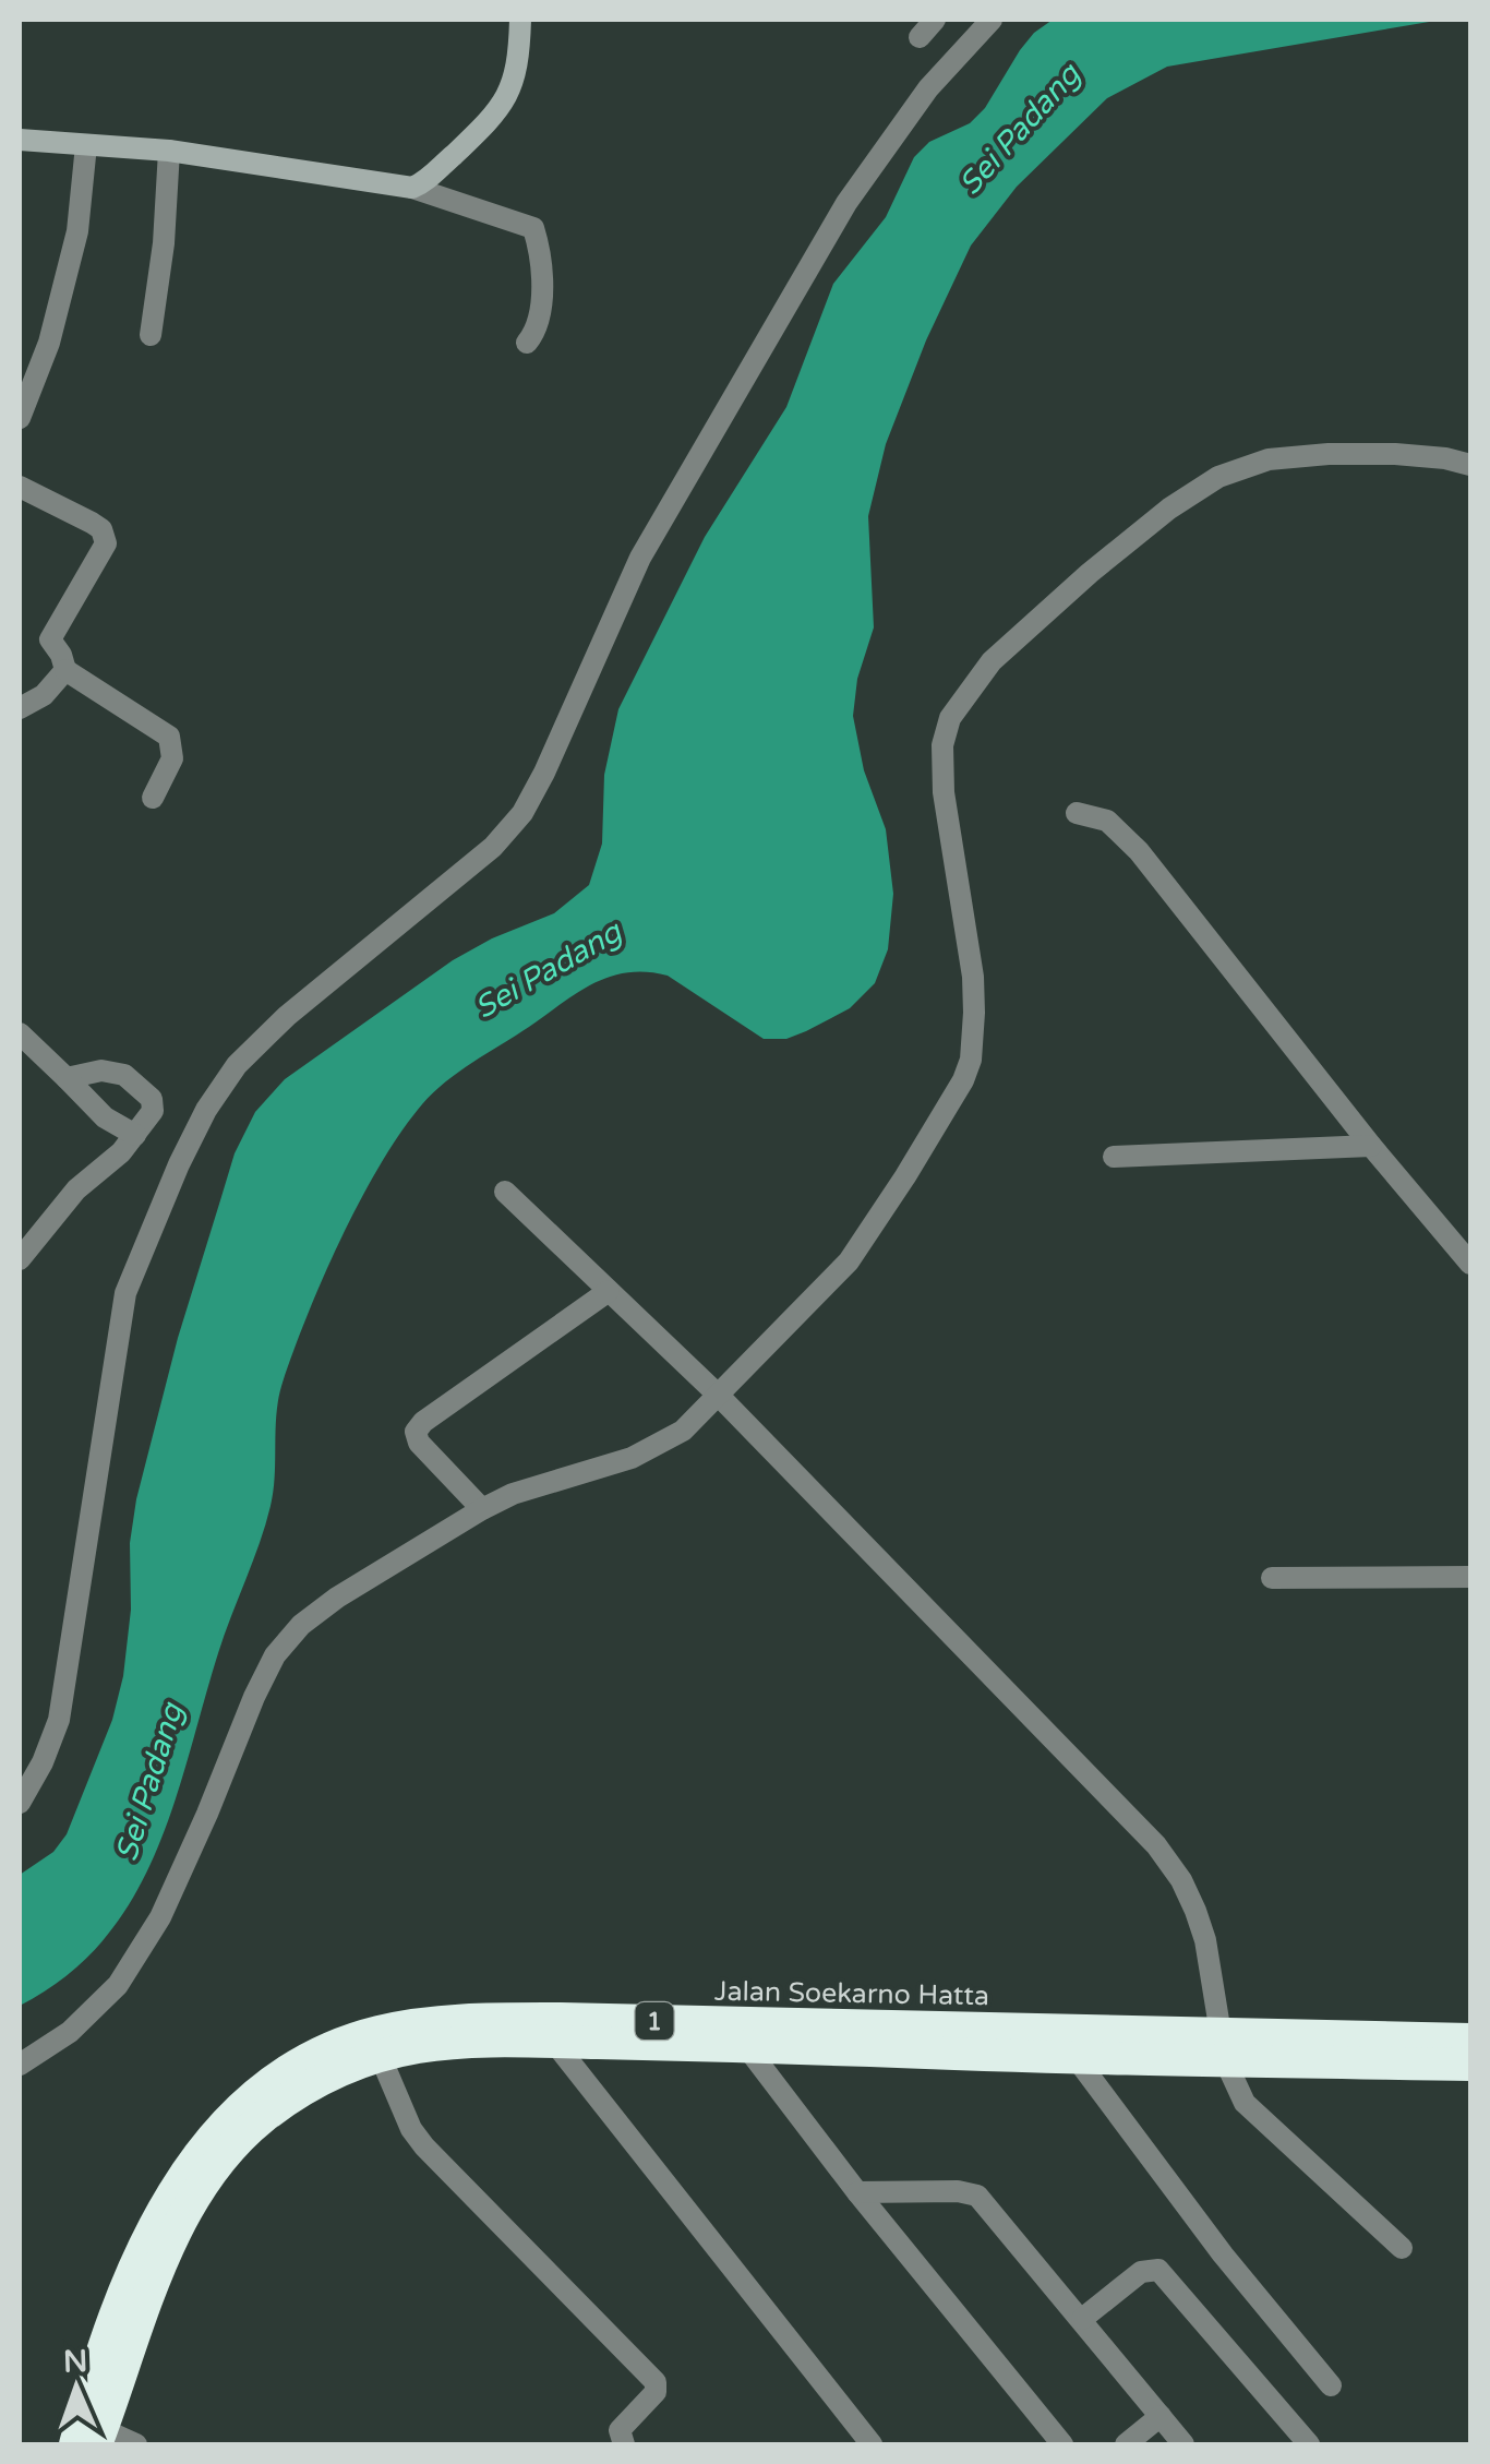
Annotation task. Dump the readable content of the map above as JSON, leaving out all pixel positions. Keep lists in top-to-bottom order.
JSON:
{
  "streets": {
    "highway": ["Jalan Soekarno Hatta", "1"]
  },
  "water": ["Sei Padang"],
  "north": "top"
}
